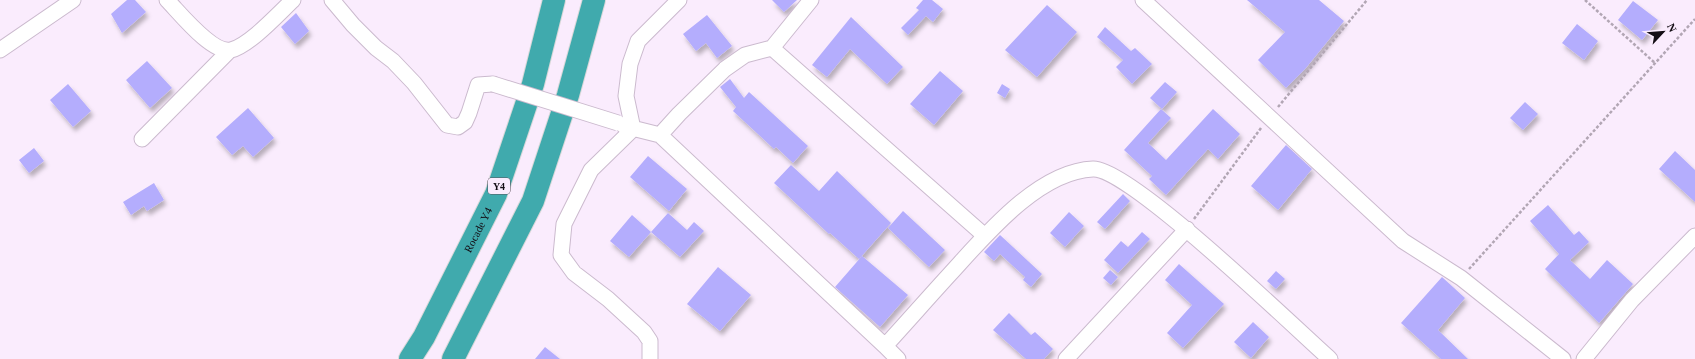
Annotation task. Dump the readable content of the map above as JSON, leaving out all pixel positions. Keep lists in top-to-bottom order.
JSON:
{
  "streets": {
    "highway": ["Y4", "Rocade Y4"]
  },
  "north": "top right"
}
